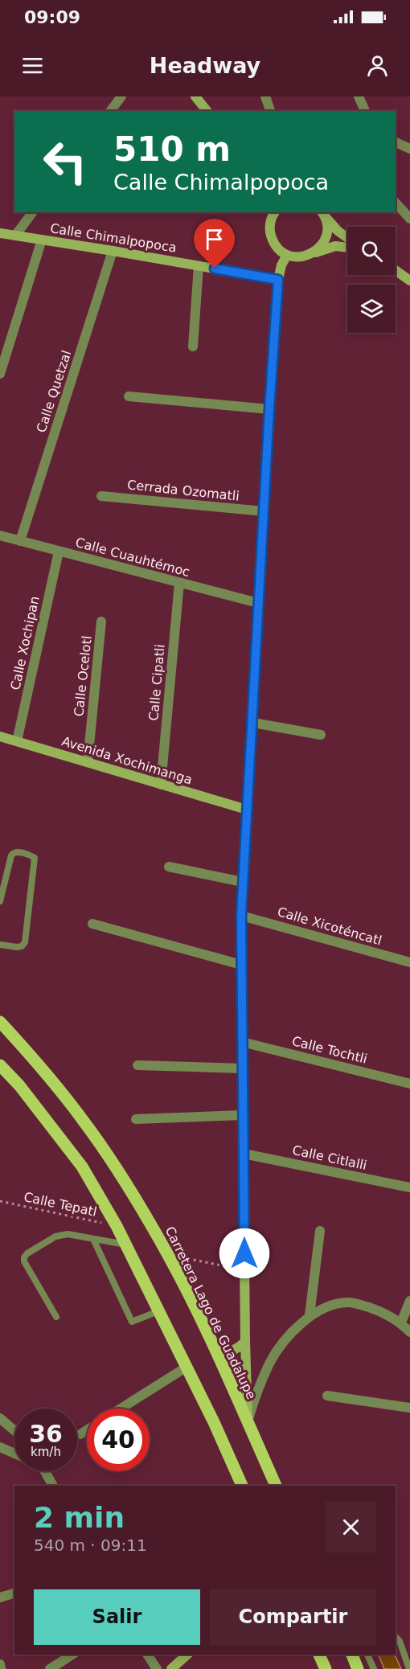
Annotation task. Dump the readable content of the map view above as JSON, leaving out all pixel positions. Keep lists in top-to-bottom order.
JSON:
{
  "streets": {
    "main road": ["Carretera Lago de Guadalupe"],
    "street": [
      "Calle Chimalpopoca",
      "Calle Quetzal",
      "Cerrada Ozomatli",
      "Calle Cuauhtémoc",
      "Calle Xochipan",
      "Calle Ocelotl",
      "Calle Cipatli",
      "Avenida Xochimanga",
      "Calle Xicoténcatl",
      "Calle Tochtli",
      "Calle Citlalli"
    ],
    "path": ["Calle Tepatl"]
  },
  "crossings": [
    ["Calle Chimalpopoca", "Calle Quetzal"],
    ["Calle Quetzal", "Calle Cuauhtémoc"],
    ["Calle Cuauhtémoc", "Calle Xochipan"],
    ["Calle Cuauhtémoc", "Calle Cipatli"],
    ["Calle Xochipan", "Avenida Xochimanga"],
    ["Calle Ocelotl", "Avenida Xochimanga"],
    ["Calle Cipatli", "Avenida Xochimanga"]
  ],
  "page": {
    "status": "09:09",
    "header": "Headway",
    "turn": ["510 m", "Calle Chimalpopoca"],
    "speed": "36 km/h",
    "limit": "40",
    "heading": ["2 min", "540 m · 09:11"],
    "buttons": ["Salir", "Compartir"]
  }
}
